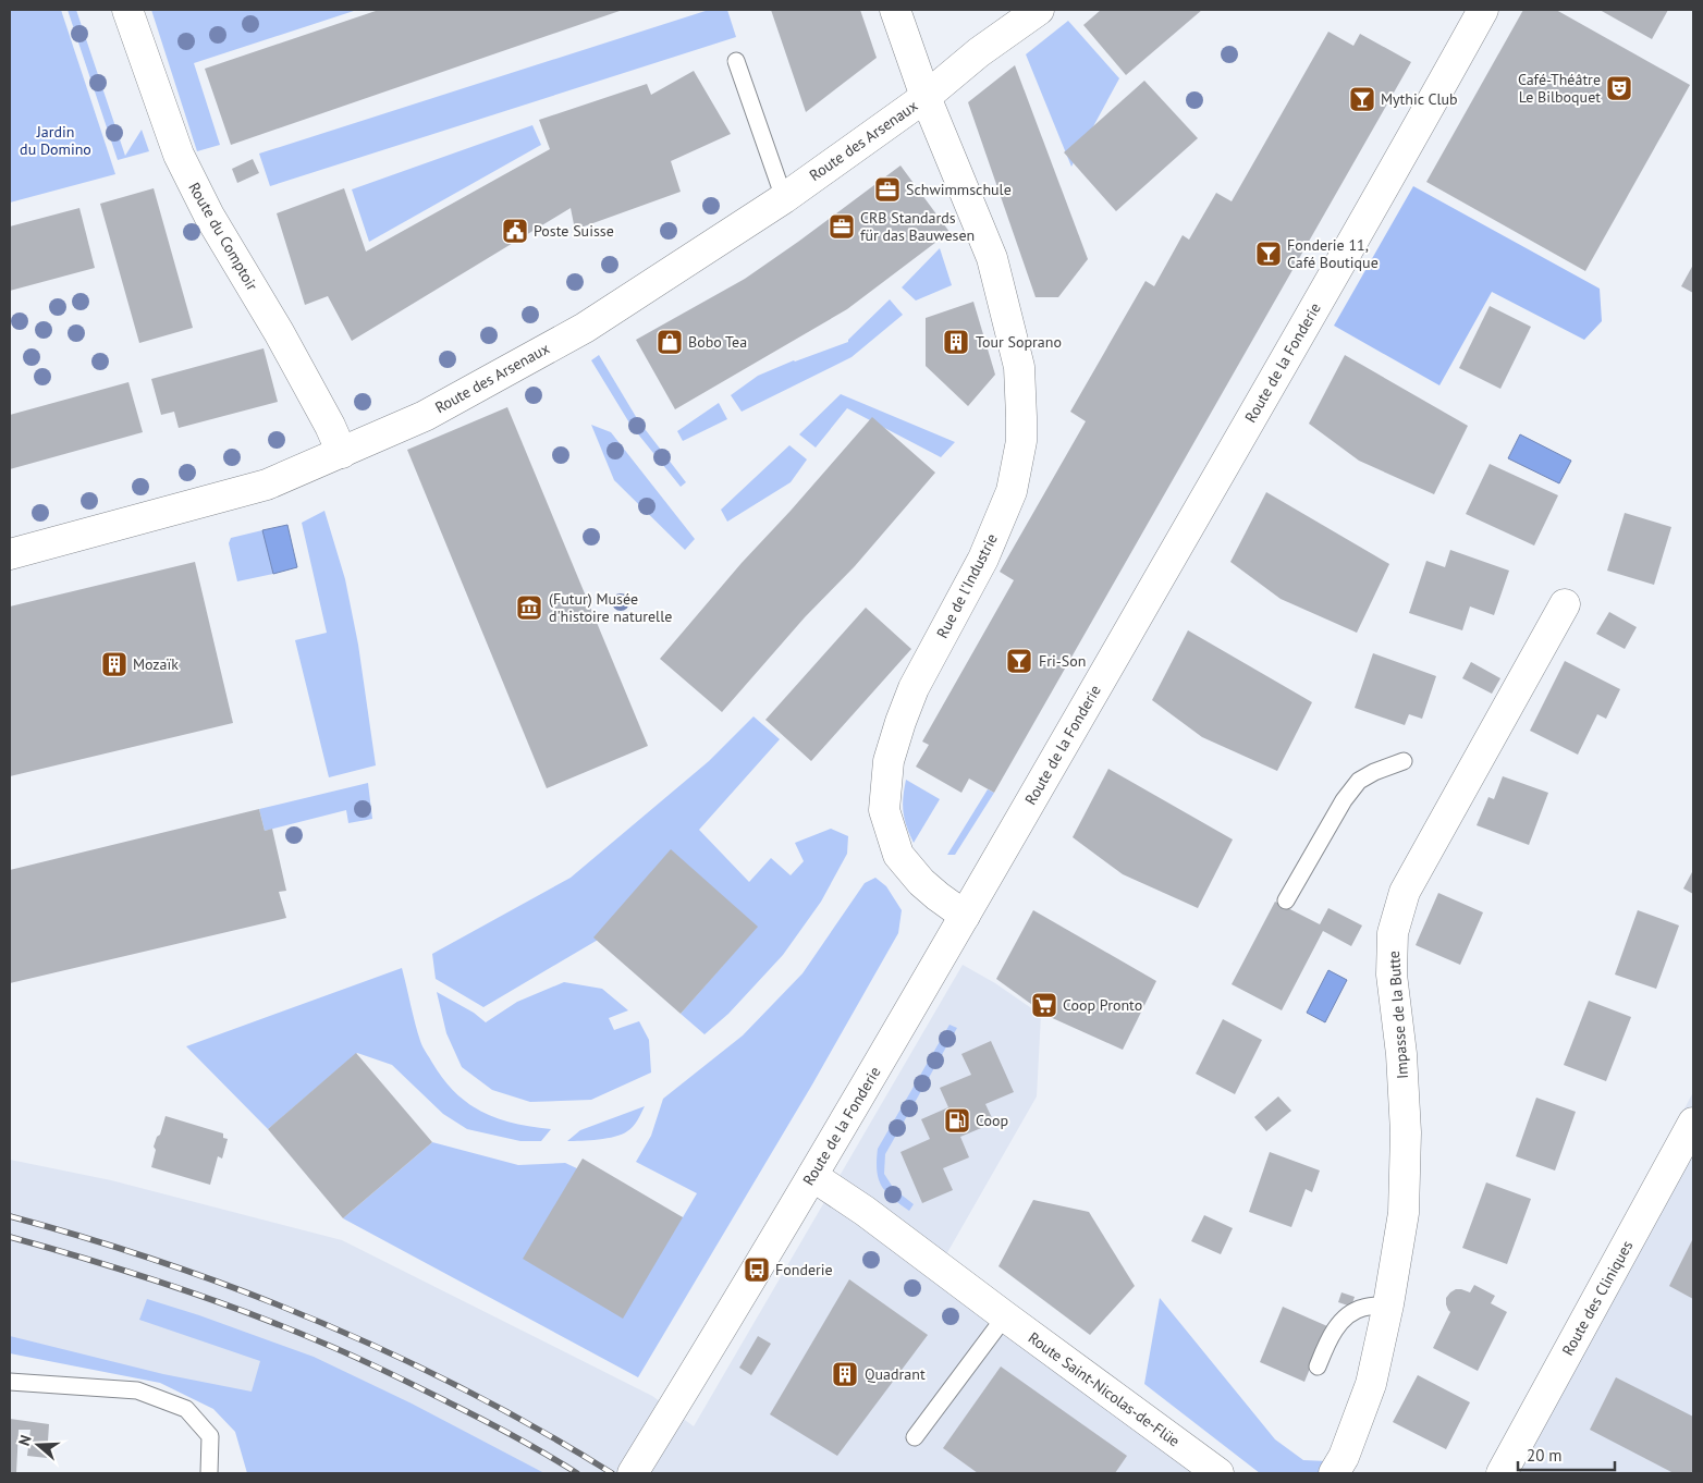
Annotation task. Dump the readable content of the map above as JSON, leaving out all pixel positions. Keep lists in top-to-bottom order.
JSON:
{
  "streets": {
    "street": [
      "Route des Arsenaux",
      "Route du Comptoir",
      "Route de la Fonderie",
      "Rue de l'Industrie",
      "Impasse de la Butte",
      "Route des Cliniques",
      "Route Saint-Nicolas-de-Flüe"
    ]
  },
  "crossings": [
    ["Route des Arsenaux", "Route du Comptoir"],
    ["Route des Arsenaux", "Rue de l'Industrie"],
    ["Route de la Fonderie", "Rue de l'Industrie"],
    ["Route de la Fonderie", "Route Saint-Nicolas-de-Flüe"]
  ],
  "parks": ["Jardin du Domino"],
  "places": {
    "theatre": ["Café-Théâtre Le Bilboquet"],
    "bar": ["Mythic Club", "Fonderie 11, Café Boutique", "Fri-Son"],
    "office": ["Schwimmschule", "CRB Standards für das Bauwesen"],
    "public building": ["Poste Suisse"],
    "shop": ["Bobo Tea"],
    "building": ["Tour Soprano", "Mozaïk", "Quadrant"],
    "museum": ["(Futur) Musée d'histoire naturelle"],
    "supermarket": ["Coop Pronto"],
    "fuel station": ["Coop"],
    "bus stop": ["Fonderie"]
  },
  "scale_bar": "20 m",
  "north": "left"
}
